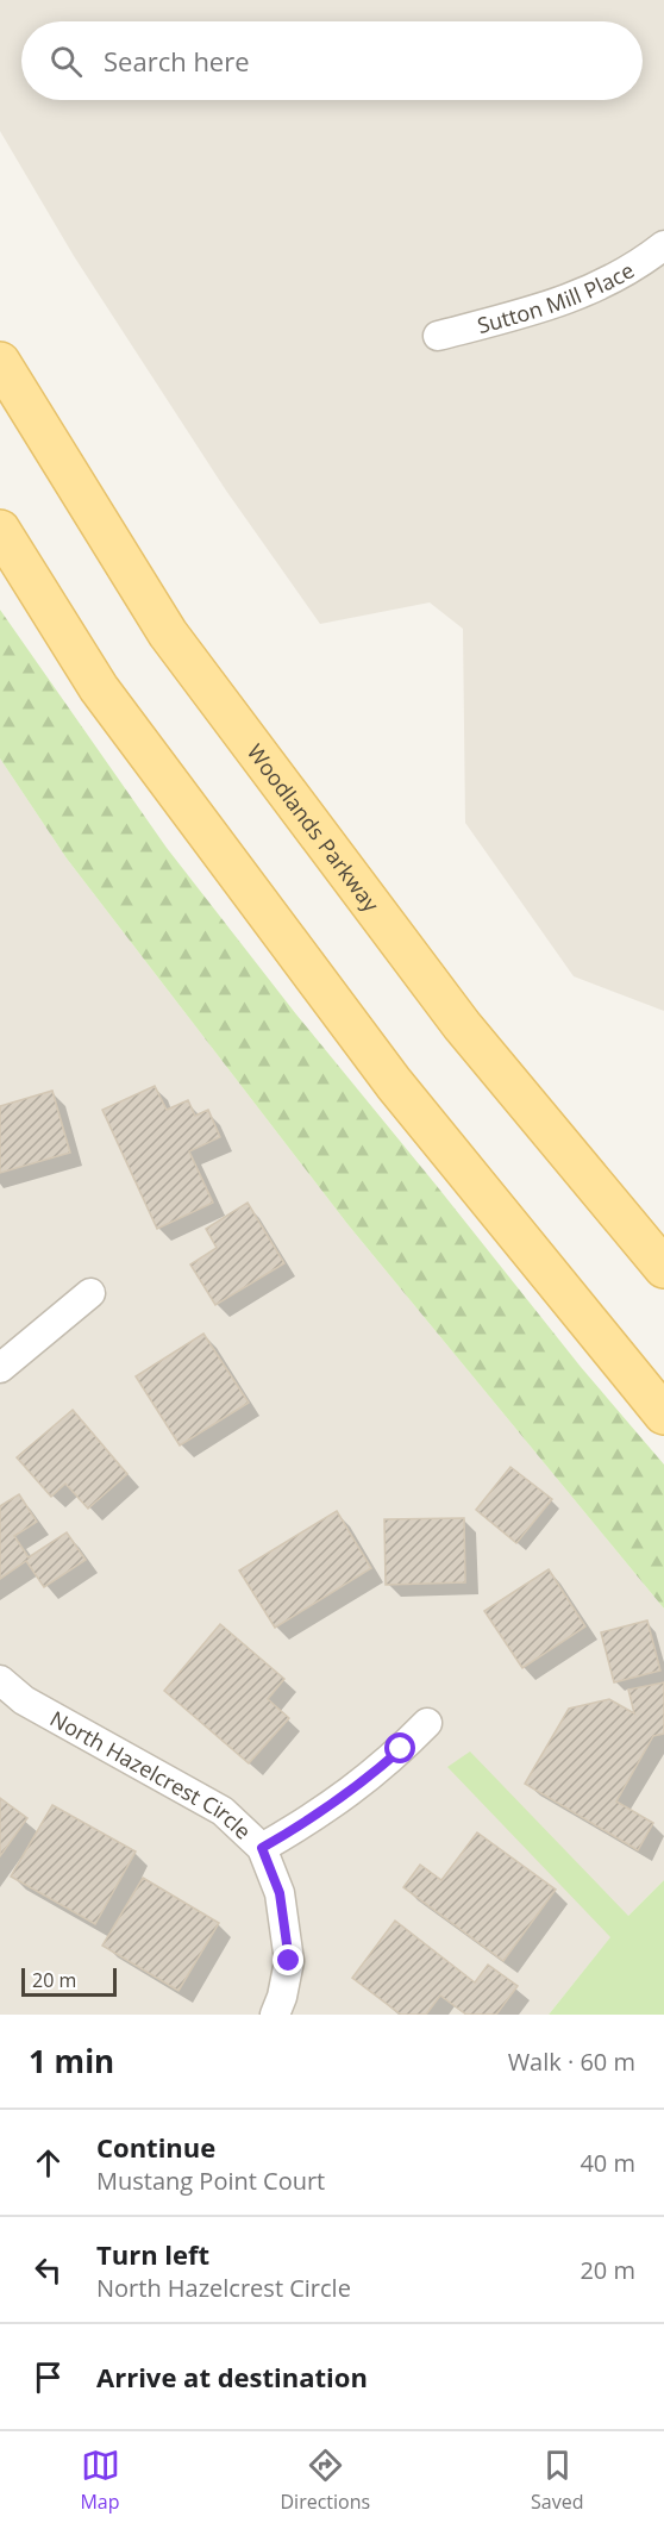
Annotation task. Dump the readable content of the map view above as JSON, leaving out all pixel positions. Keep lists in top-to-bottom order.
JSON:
{
  "streets": {
    "main road": ["Woodlands Parkway"],
    "street": ["Sutton Mill Place", "North Hazelcrest Circle"]
  },
  "scale_bar": "20 m",
  "page": {
    "search": "Search here",
    "scale": "20 m",
    "heading": ["1 min", "Walk · 60 m"],
    "list": [
      ["Continue", "Mustang Point Court", "40 m"],
      ["Turn left", "North Hazelcrest Circle", "20 m"],
      "Arrive at destination"
    ],
    "nav": ["Map", "Directions", "Saved"]
  }
}
